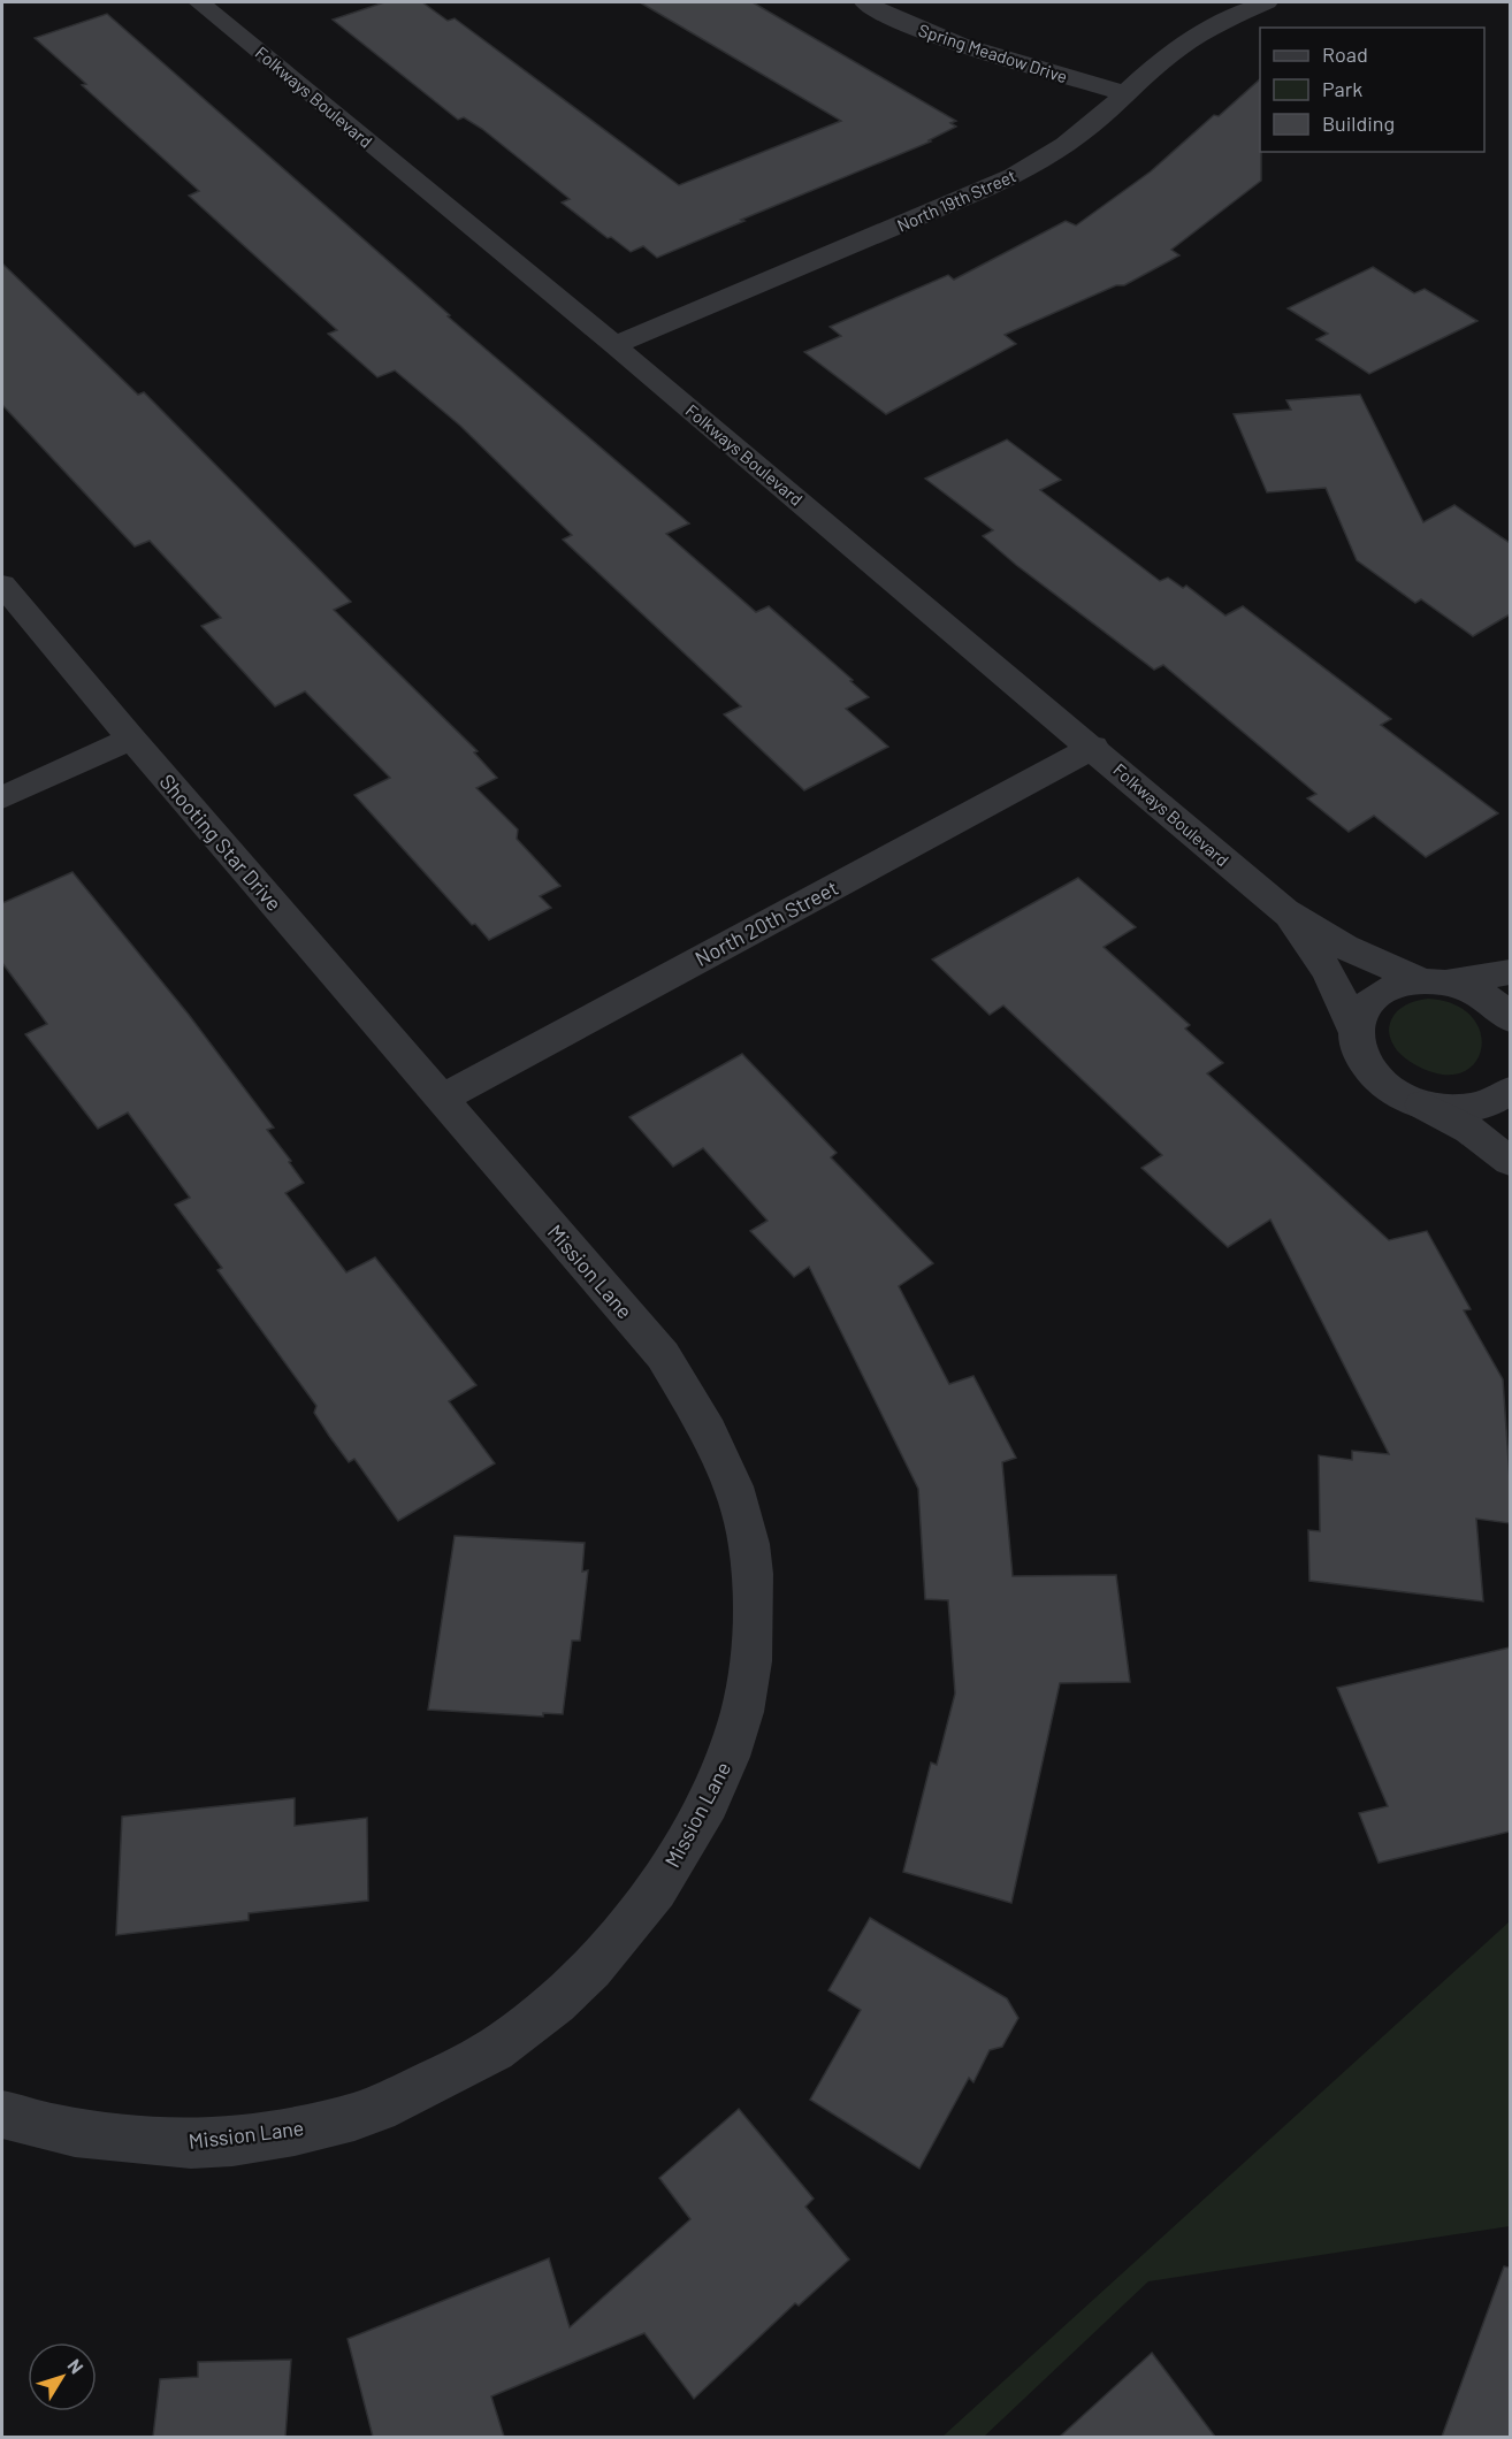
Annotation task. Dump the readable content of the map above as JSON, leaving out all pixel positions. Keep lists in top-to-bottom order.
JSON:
{
  "streets": {
    "street": [
      "Spring Meadow Drive",
      "Folkways Boulevard",
      "North 19th Street",
      "Shooting Star Drive",
      "North 20th Street",
      "Mission Lane"
    ]
  },
  "crossings": [
    ["Spring Meadow Drive", "North 19th Street"],
    ["Folkways Boulevard", "North 19th Street"],
    ["Folkways Boulevard", "North 20th Street"],
    ["Shooting Star Drive", "North 20th Street"],
    ["Shooting Star Drive", "Mission Lane"],
    ["North 20th Street", "Mission Lane"]
  ],
  "legend": ["Road", "Park", "Building"],
  "north": "top right"
}
